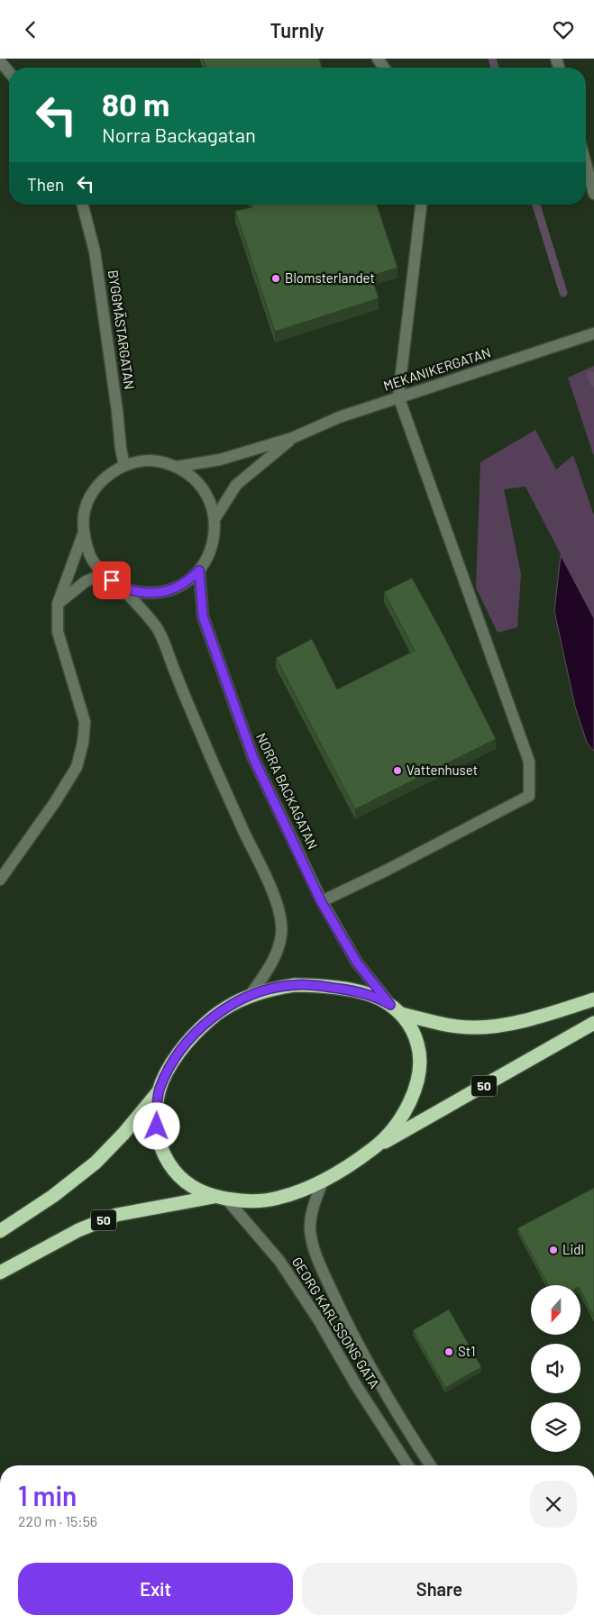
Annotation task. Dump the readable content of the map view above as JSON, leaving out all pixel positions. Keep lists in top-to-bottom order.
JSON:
{
  "streets": {
    "highway": ["50"],
    "street": [
      "BYGGMÄSTARGATAN",
      "MEKANIKERGATAN",
      "NORRA BACKAGATAN",
      "GEORG KARLSSONS GATA"
    ]
  },
  "crossings": [
    ["BYGGMÄSTARGATAN", "MEKANIKERGATAN"],
    ["BYGGMÄSTARGATAN", "NORRA BACKAGATAN"],
    ["MEKANIKERGATAN", "NORRA BACKAGATAN"],
    ["50", "GEORG KARLSSONS GATA"]
  ],
  "places": [
    "Blomsterlandet",
    "Vattenhuset",
    "Lidl",
    "St1"
  ],
  "north": "bottom",
  "page": {
    "header": "Turnly",
    "turn": ["80 m", "Norra Backagatan"],
    "then": "Then",
    "heading": ["1 min", "220 m · 15:56"],
    "buttons": ["Exit", "Share"]
  }
}
